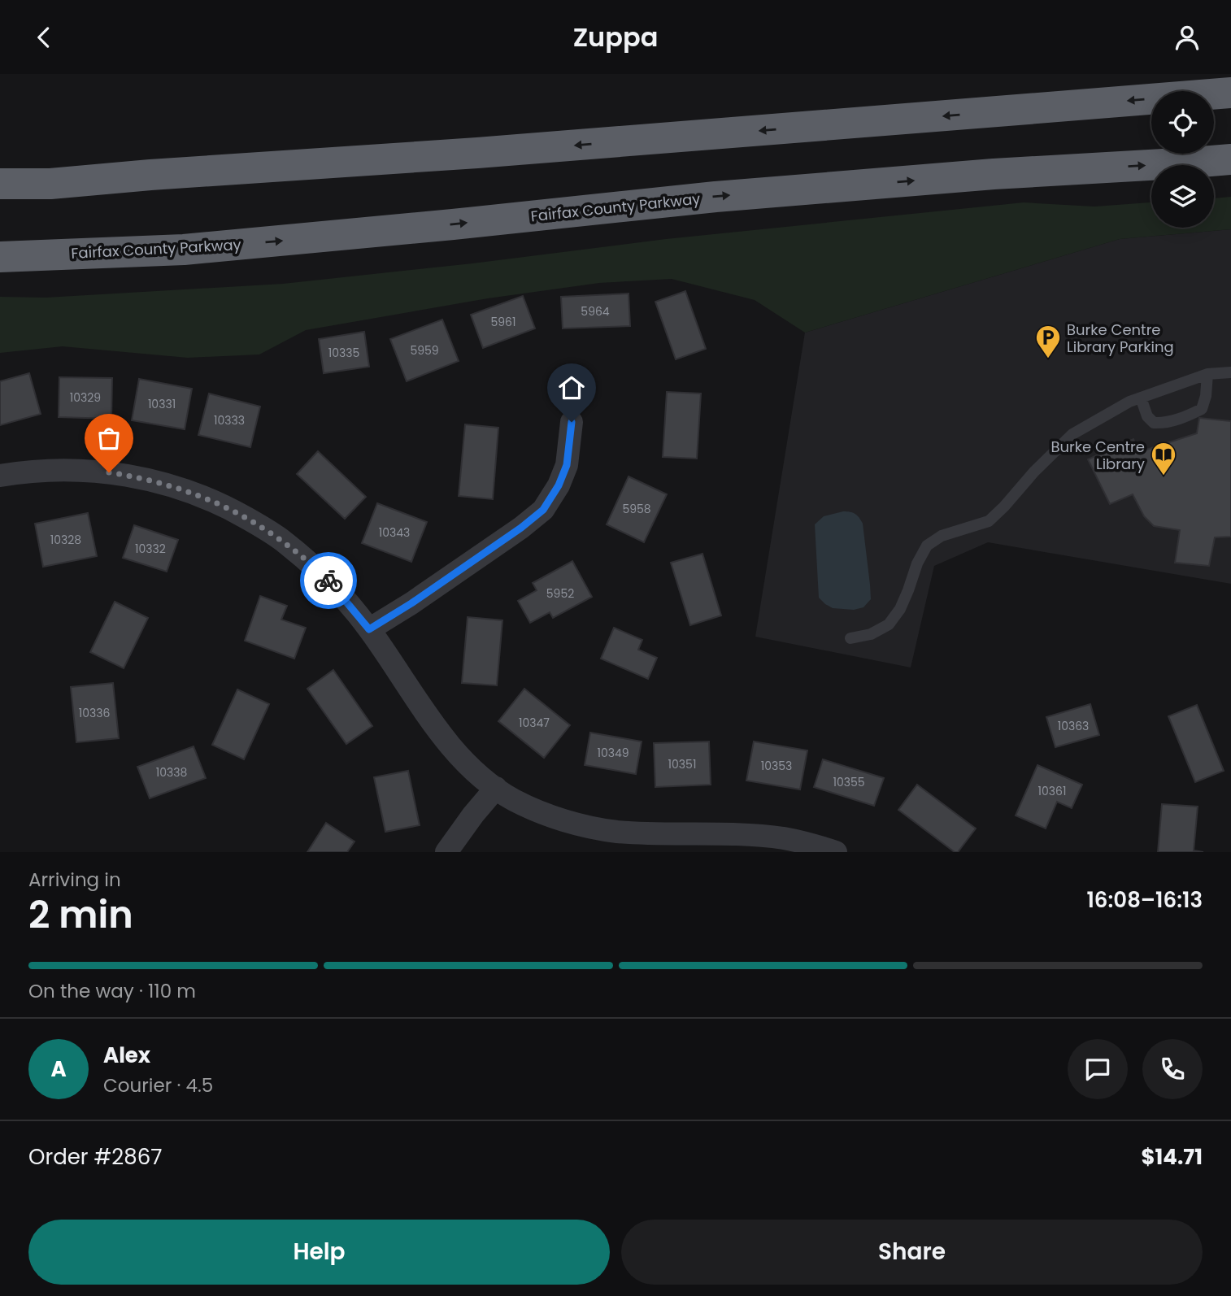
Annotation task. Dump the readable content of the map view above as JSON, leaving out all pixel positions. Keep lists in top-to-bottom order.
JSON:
{
  "streets": {
    "highway": ["Fairfax County Parkway"]
  },
  "places": {
    "parking": ["Burke Centre Library Parking"],
    "library": ["Burke Centre Library"]
  },
  "house_numbers": [
    "5964",
    "5961",
    "5959",
    "10335",
    "10329",
    "10331",
    "10333",
    "5958",
    "10343",
    "10328",
    "10332",
    "5952",
    "10336",
    "10347",
    "10363",
    "10349",
    "10351",
    "10353",
    "10338",
    "10355",
    "10361"
  ],
  "page": {
    "header": "Zuppa",
    "heading": ["2 min", "Arriving in", "16:08–16:13"],
    "panel": [
      "Alex",
      "Courier · 4.5",
      "Order #2867",
      "$14.71"
    ],
    "bar": "On the way · 110 m",
    "round": "A",
    "buttons": ["Help", "Share"]
  }
}
